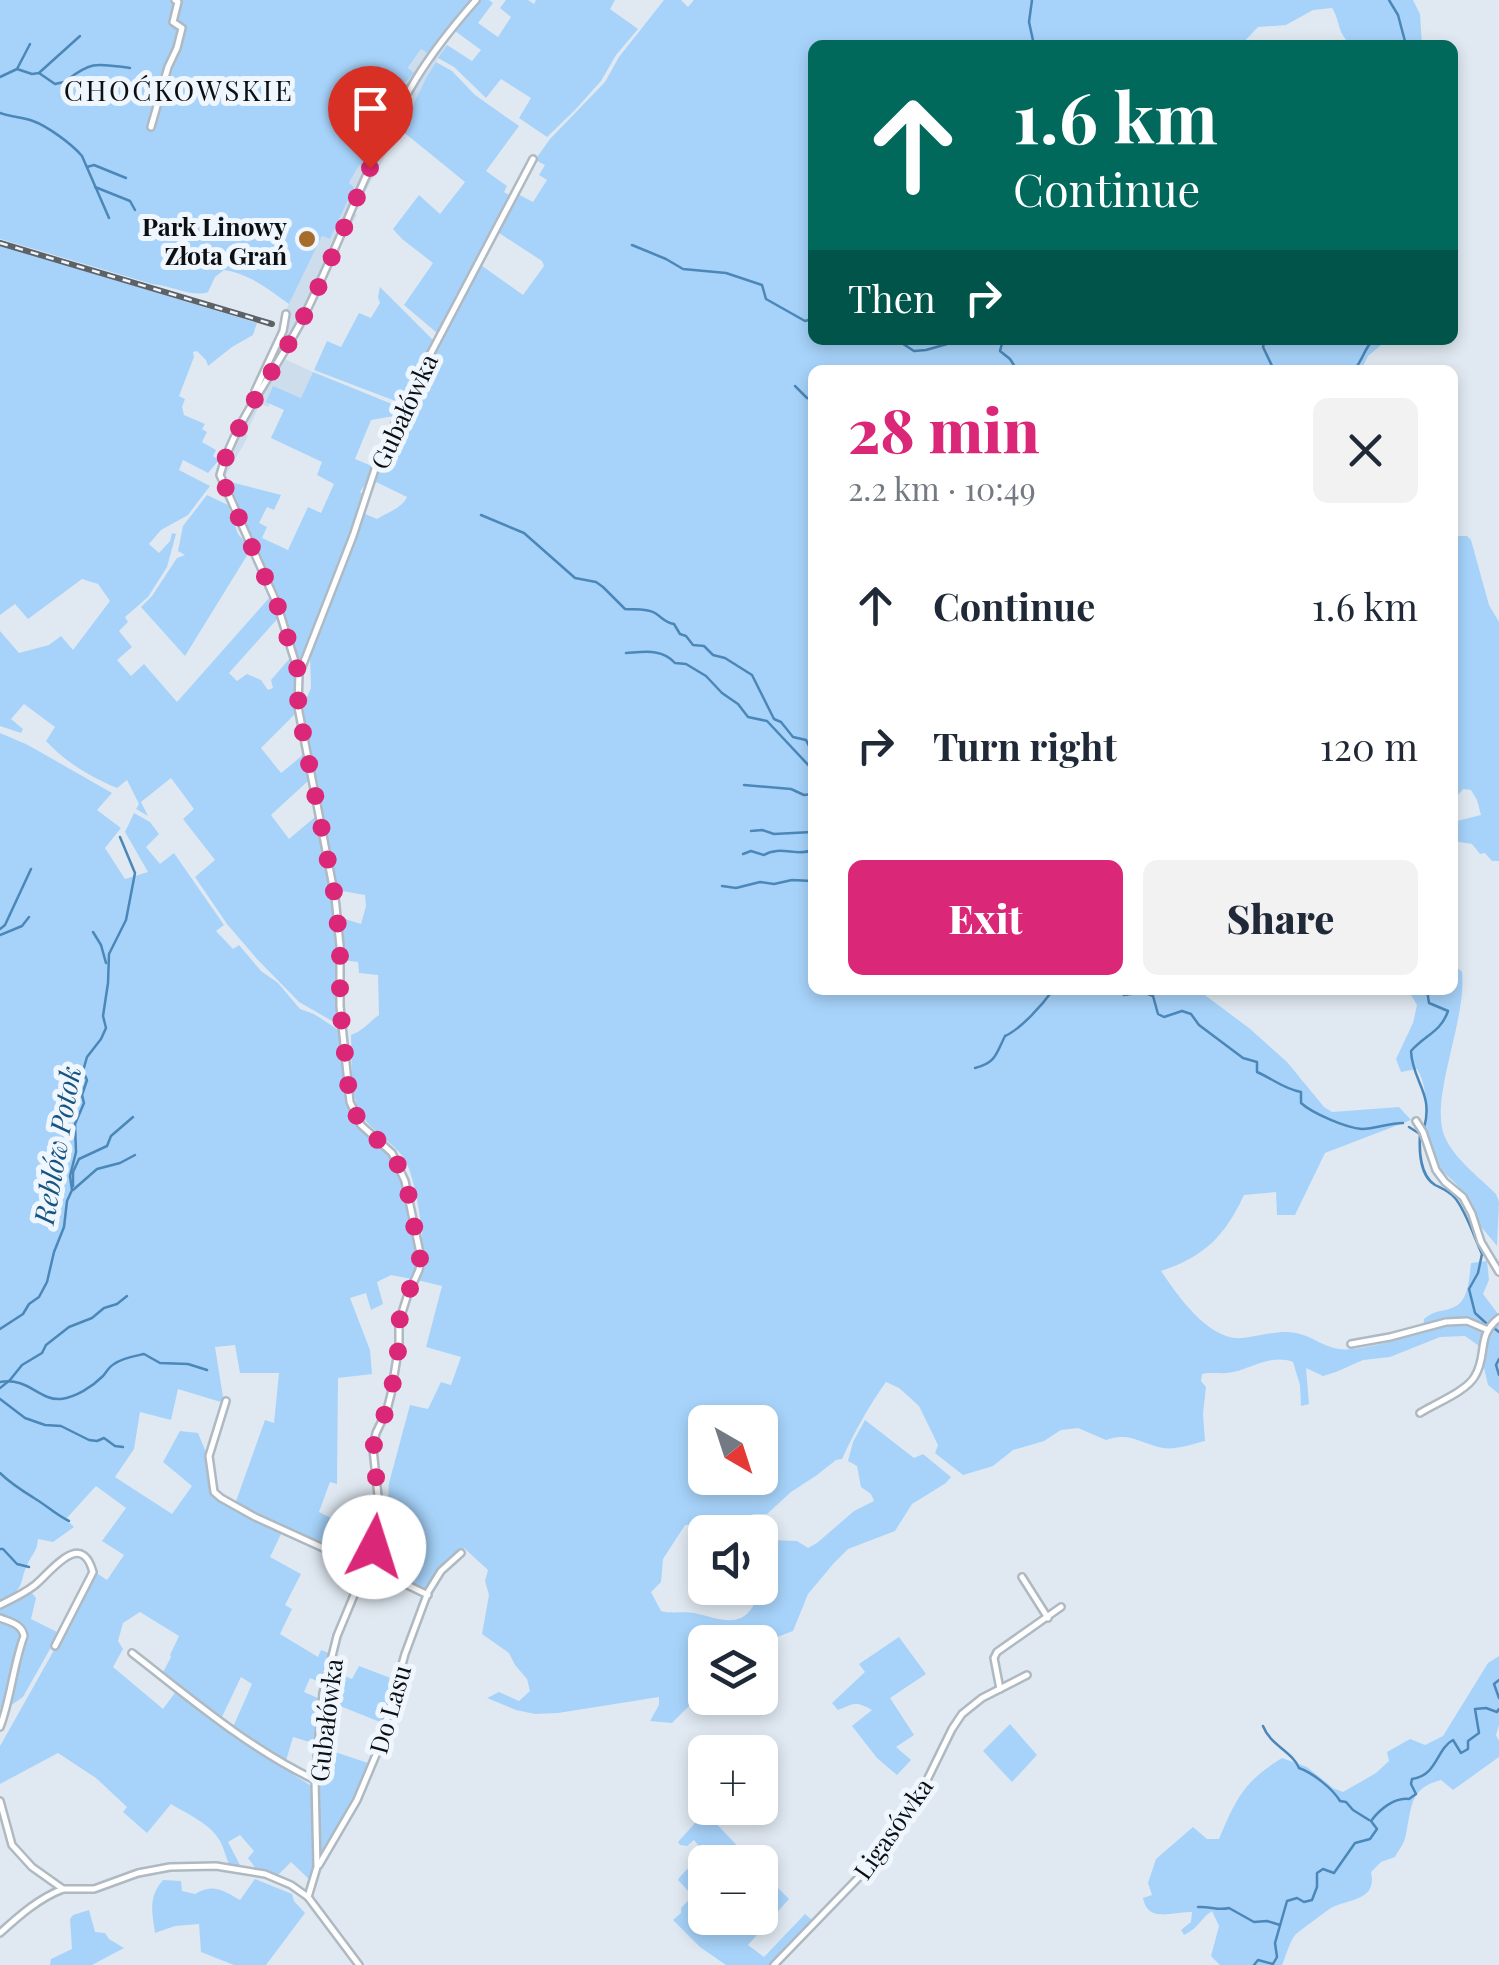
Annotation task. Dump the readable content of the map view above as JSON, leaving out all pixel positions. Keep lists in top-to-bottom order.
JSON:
{
  "streets": {
    "street": ["Gubałówka", "Do Lasu", "Ligasówka"]
  },
  "crossings": [
    ["Gubałówka", "Do Lasu"]
  ],
  "districts": ["CHOĆKOWSKIE"],
  "water": ["Reblów Potok"],
  "places": ["Park Linowy Złota Grań"],
  "north": "bottom right",
  "page": {
    "turn": ["1.6 km", "Continue"],
    "then": "Then",
    "heading": ["28 min", "2.2 km · 10:49"],
    "list": [
      {
        "name": "Continue",
        "value": "1.6 km"
      },
      {
        "name": "Turn right",
        "value": "120 m"
      }
    ],
    "buttons": ["Exit", "Share"],
    "map_buttons": ["+", "−"]
  }
}
